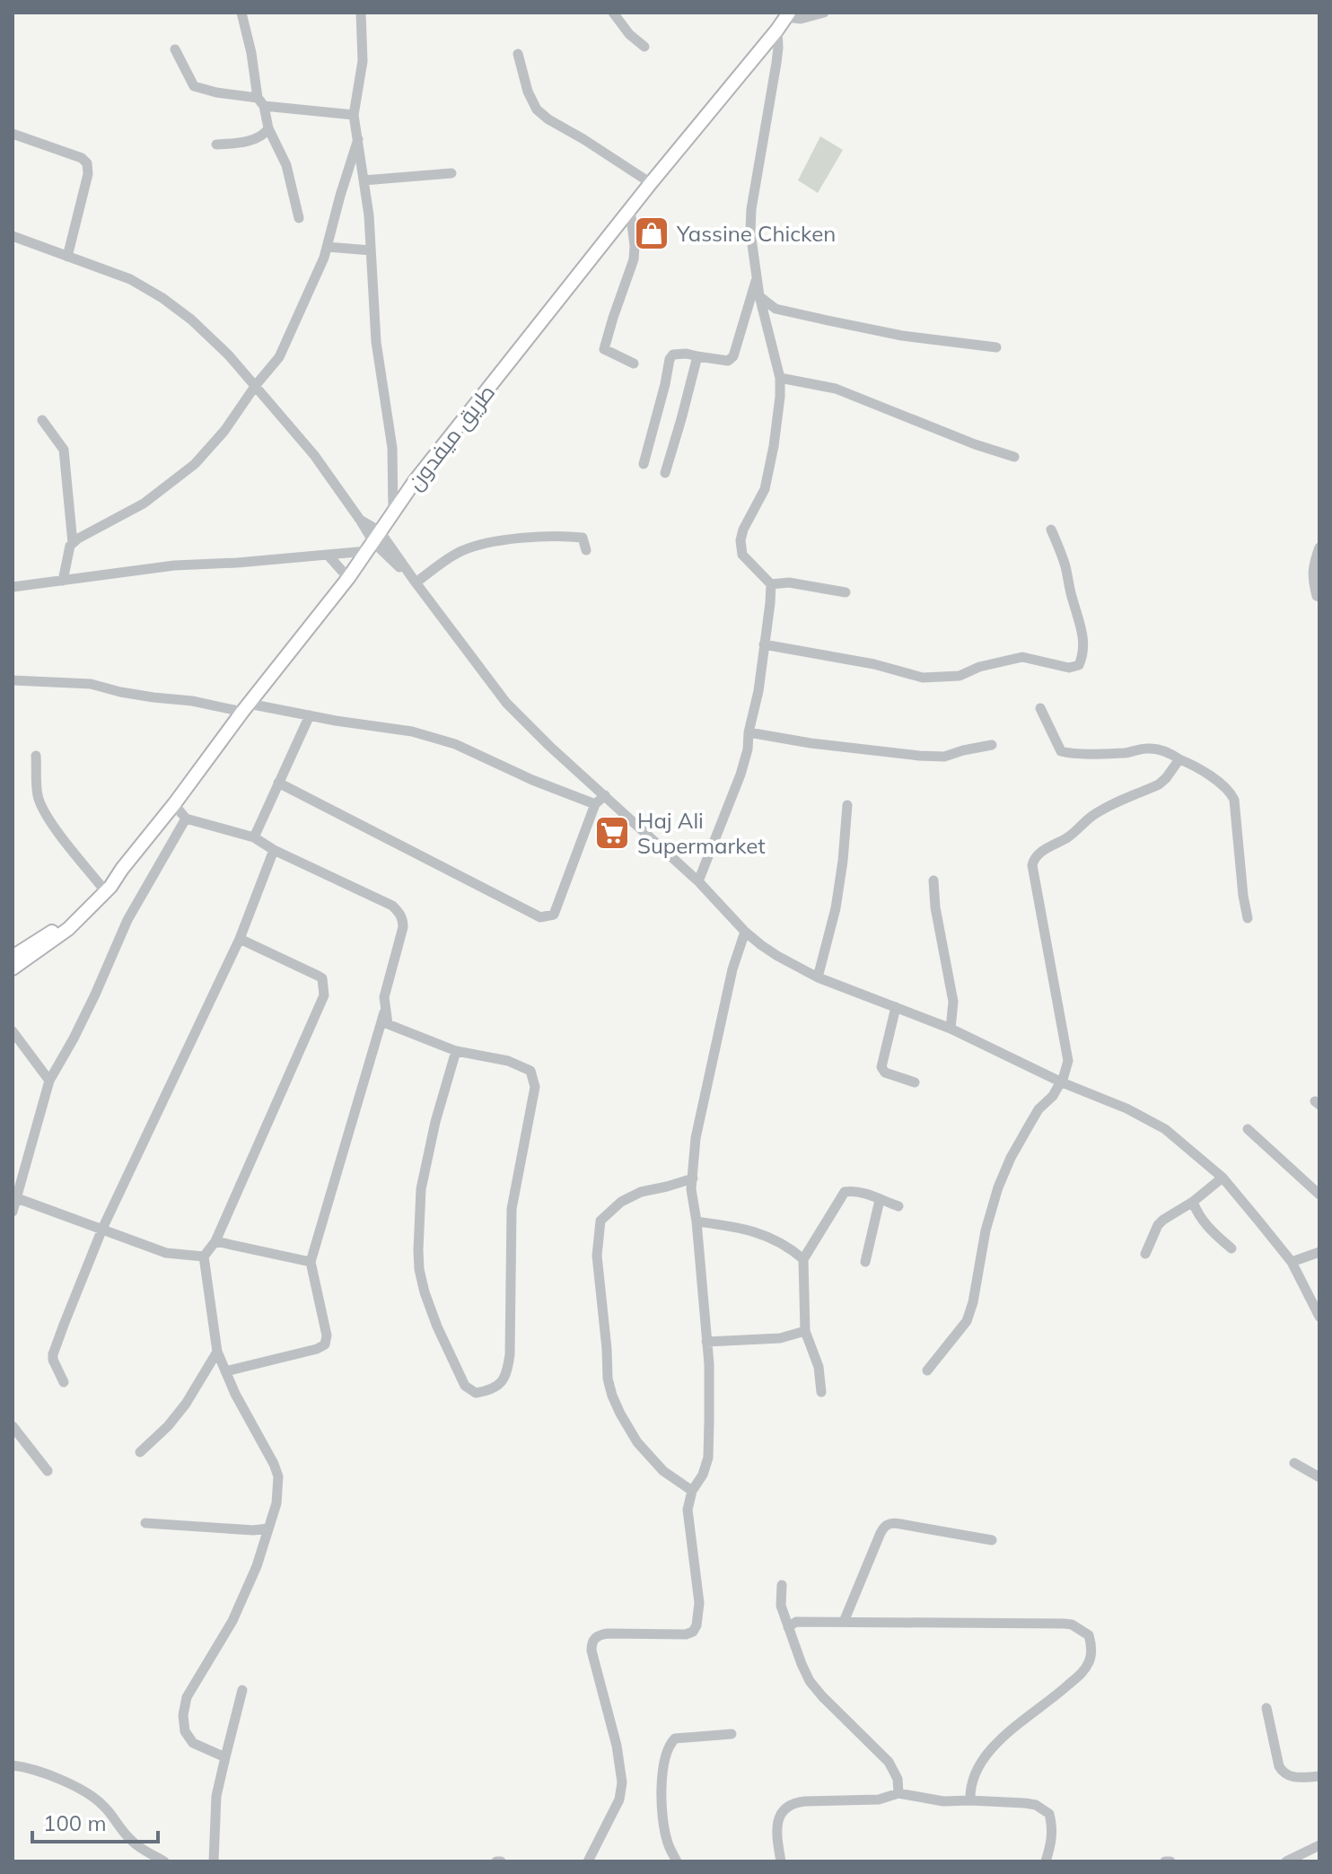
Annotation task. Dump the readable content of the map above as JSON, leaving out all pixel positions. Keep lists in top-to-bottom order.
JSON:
{
  "streets": {
    "main road": ["طريق ميفدون"]
  },
  "places": {
    "shop": ["Yassine Chicken"],
    "supermarket": ["Haj Ali Supermarket"]
  },
  "scale_bar": "100 m"
}
